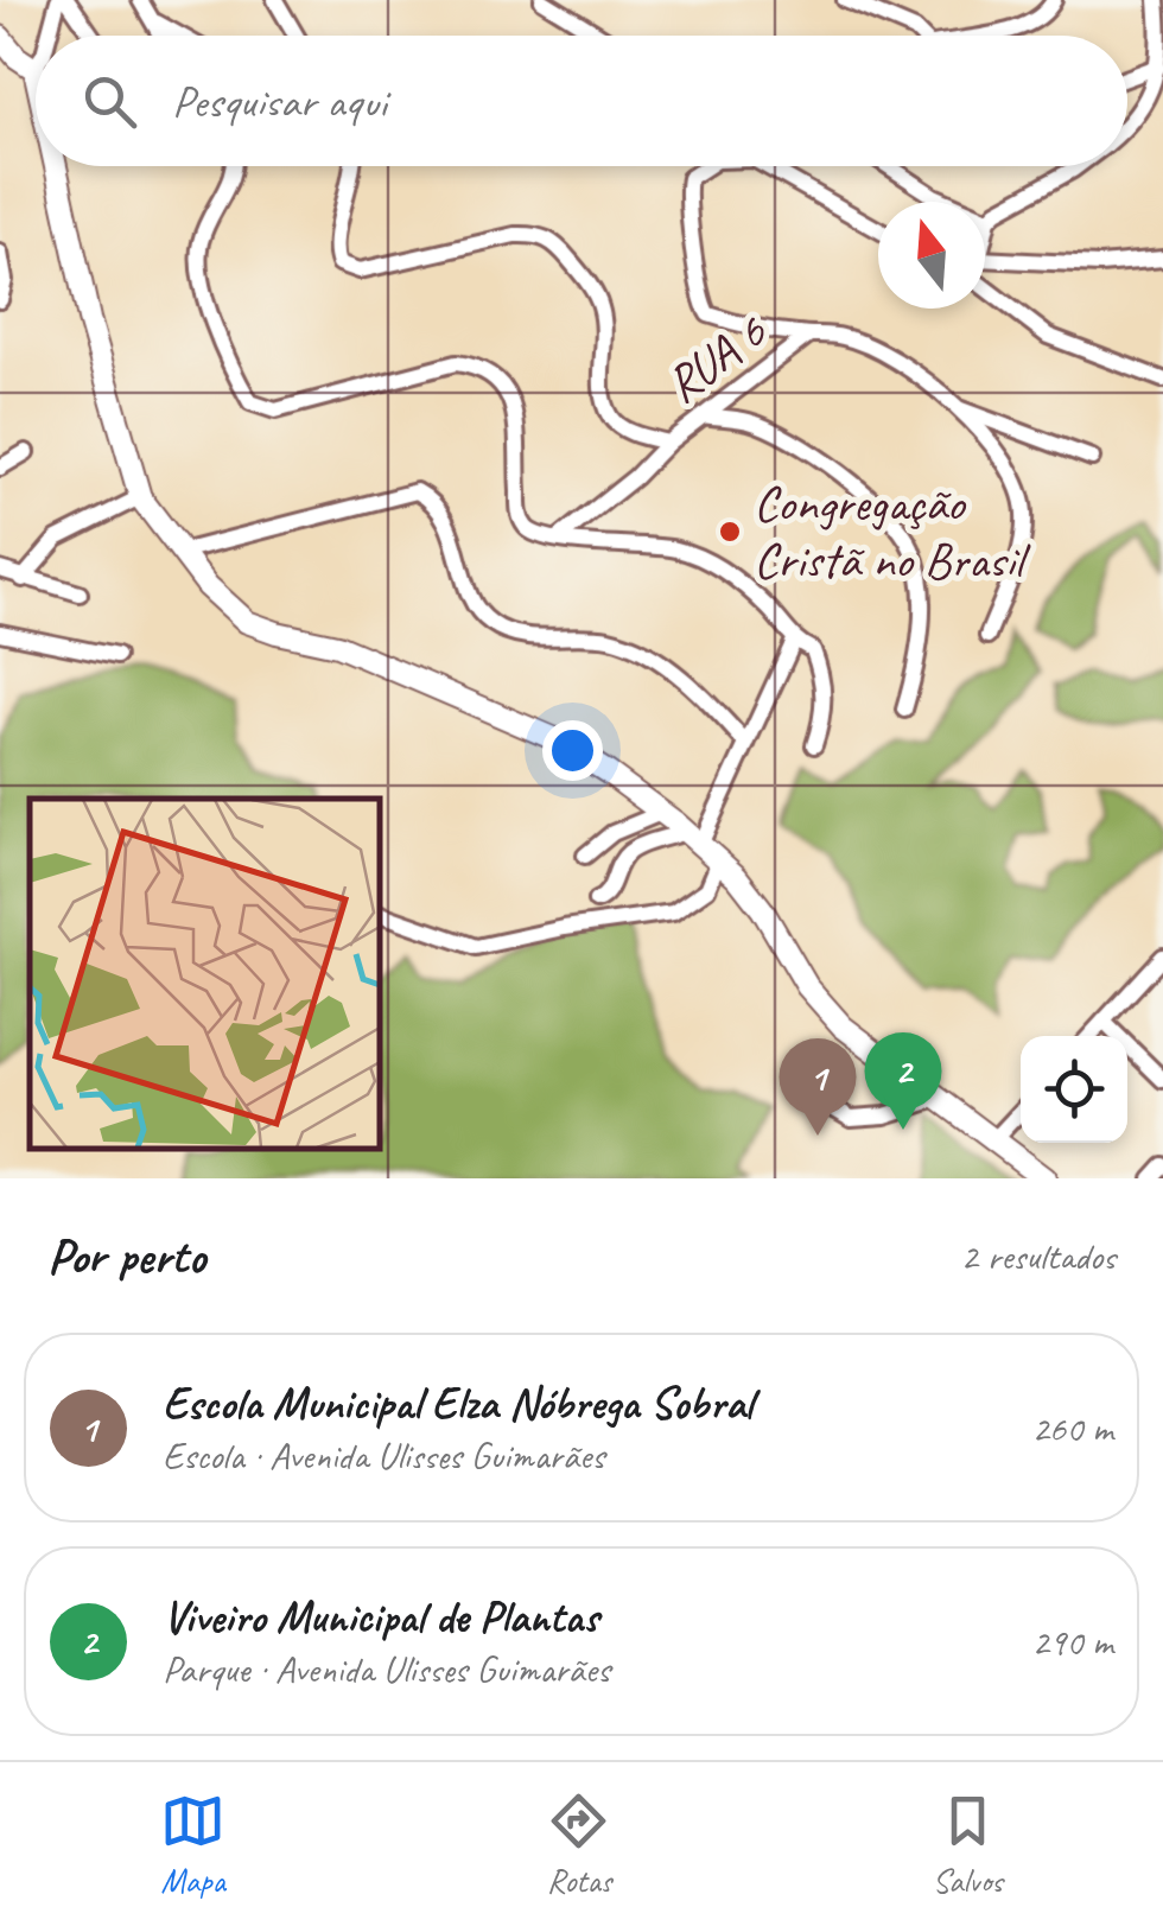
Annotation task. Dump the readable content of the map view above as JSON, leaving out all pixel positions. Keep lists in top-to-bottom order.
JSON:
{
  "streets": {
    "street": ["RUA 6"]
  },
  "places": ["Congregação Cristã no Brasil"],
  "north": "top",
  "page": {
    "search": "Pesquisar aqui",
    "pins": ["2", "1"],
    "heading": ["Por perto", "2 resultados"],
    "list": [
      {
        "mark": "1",
        "name": "Escola Municipal Elza Nóbrega Sobral",
        "note": "Escola · Avenida Ulisses Guimarães",
        "value": "260 m"
      },
      {
        "mark": "2",
        "name": "Viveiro Municipal de Plantas",
        "note": "Parque · Avenida Ulisses Guimarães",
        "value": "290 m"
      }
    ],
    "nav": ["Mapa", "Rotas", "Salvos"]
  }
}
